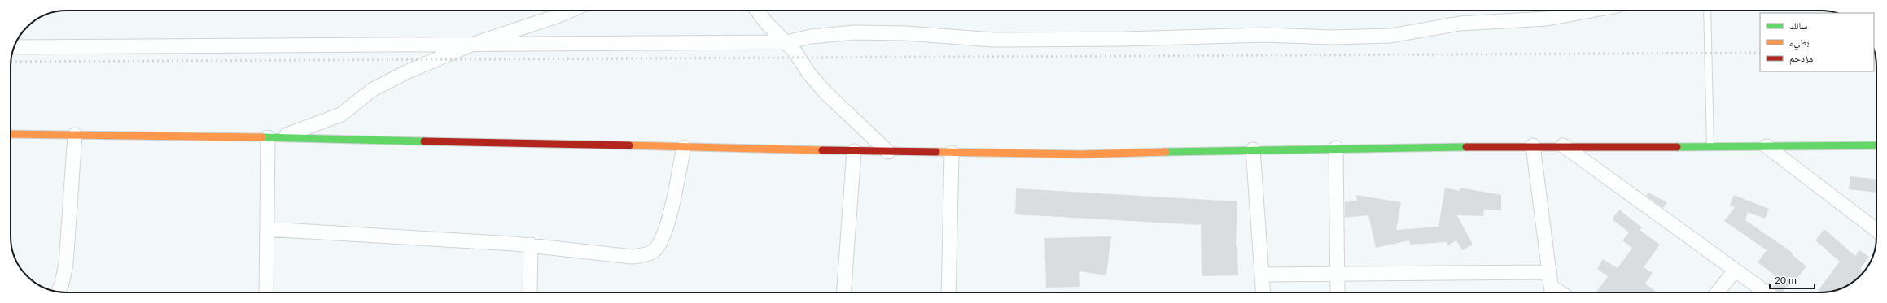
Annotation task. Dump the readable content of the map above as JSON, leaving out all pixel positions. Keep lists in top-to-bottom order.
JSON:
{
  "legend": ["سالك", "بطيء", "مزدحم"],
  "scale_bar": "20 m"
}
